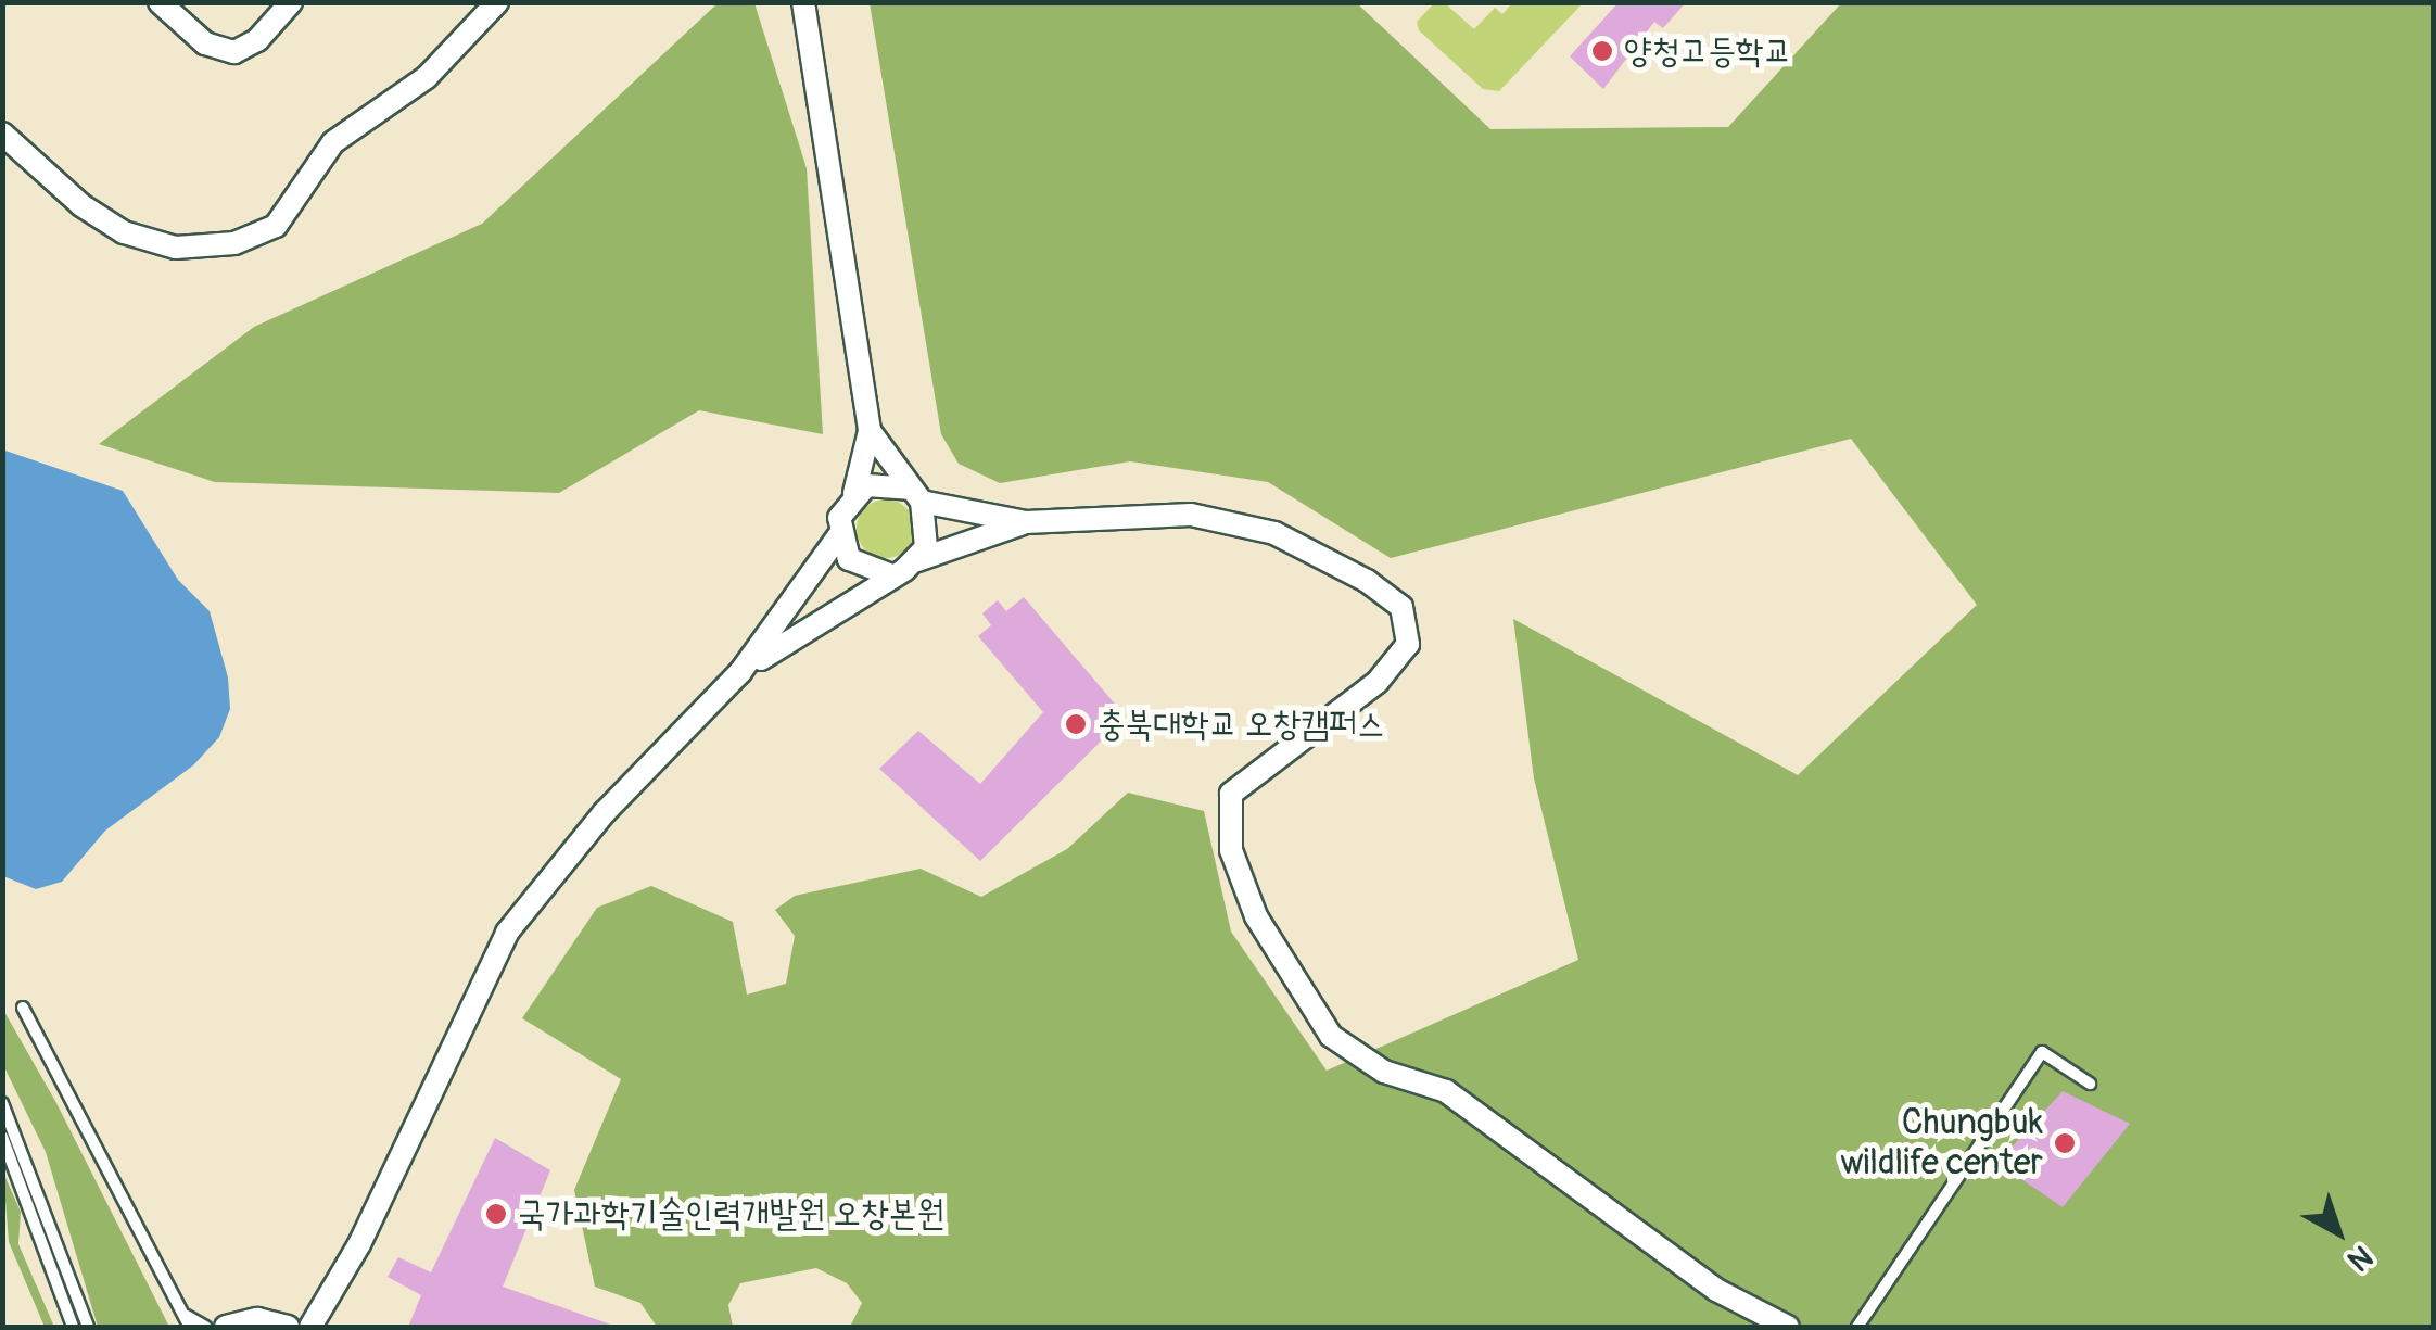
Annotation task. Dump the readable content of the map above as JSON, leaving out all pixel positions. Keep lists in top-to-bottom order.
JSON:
{
  "places": [
    "양청고등학교",
    "충북대학교 오창캠퍼스",
    "Chungbuk wildlife center",
    "국가과학기술인력개발원 오창본원"
  ],
  "north": "bottom right"
}
